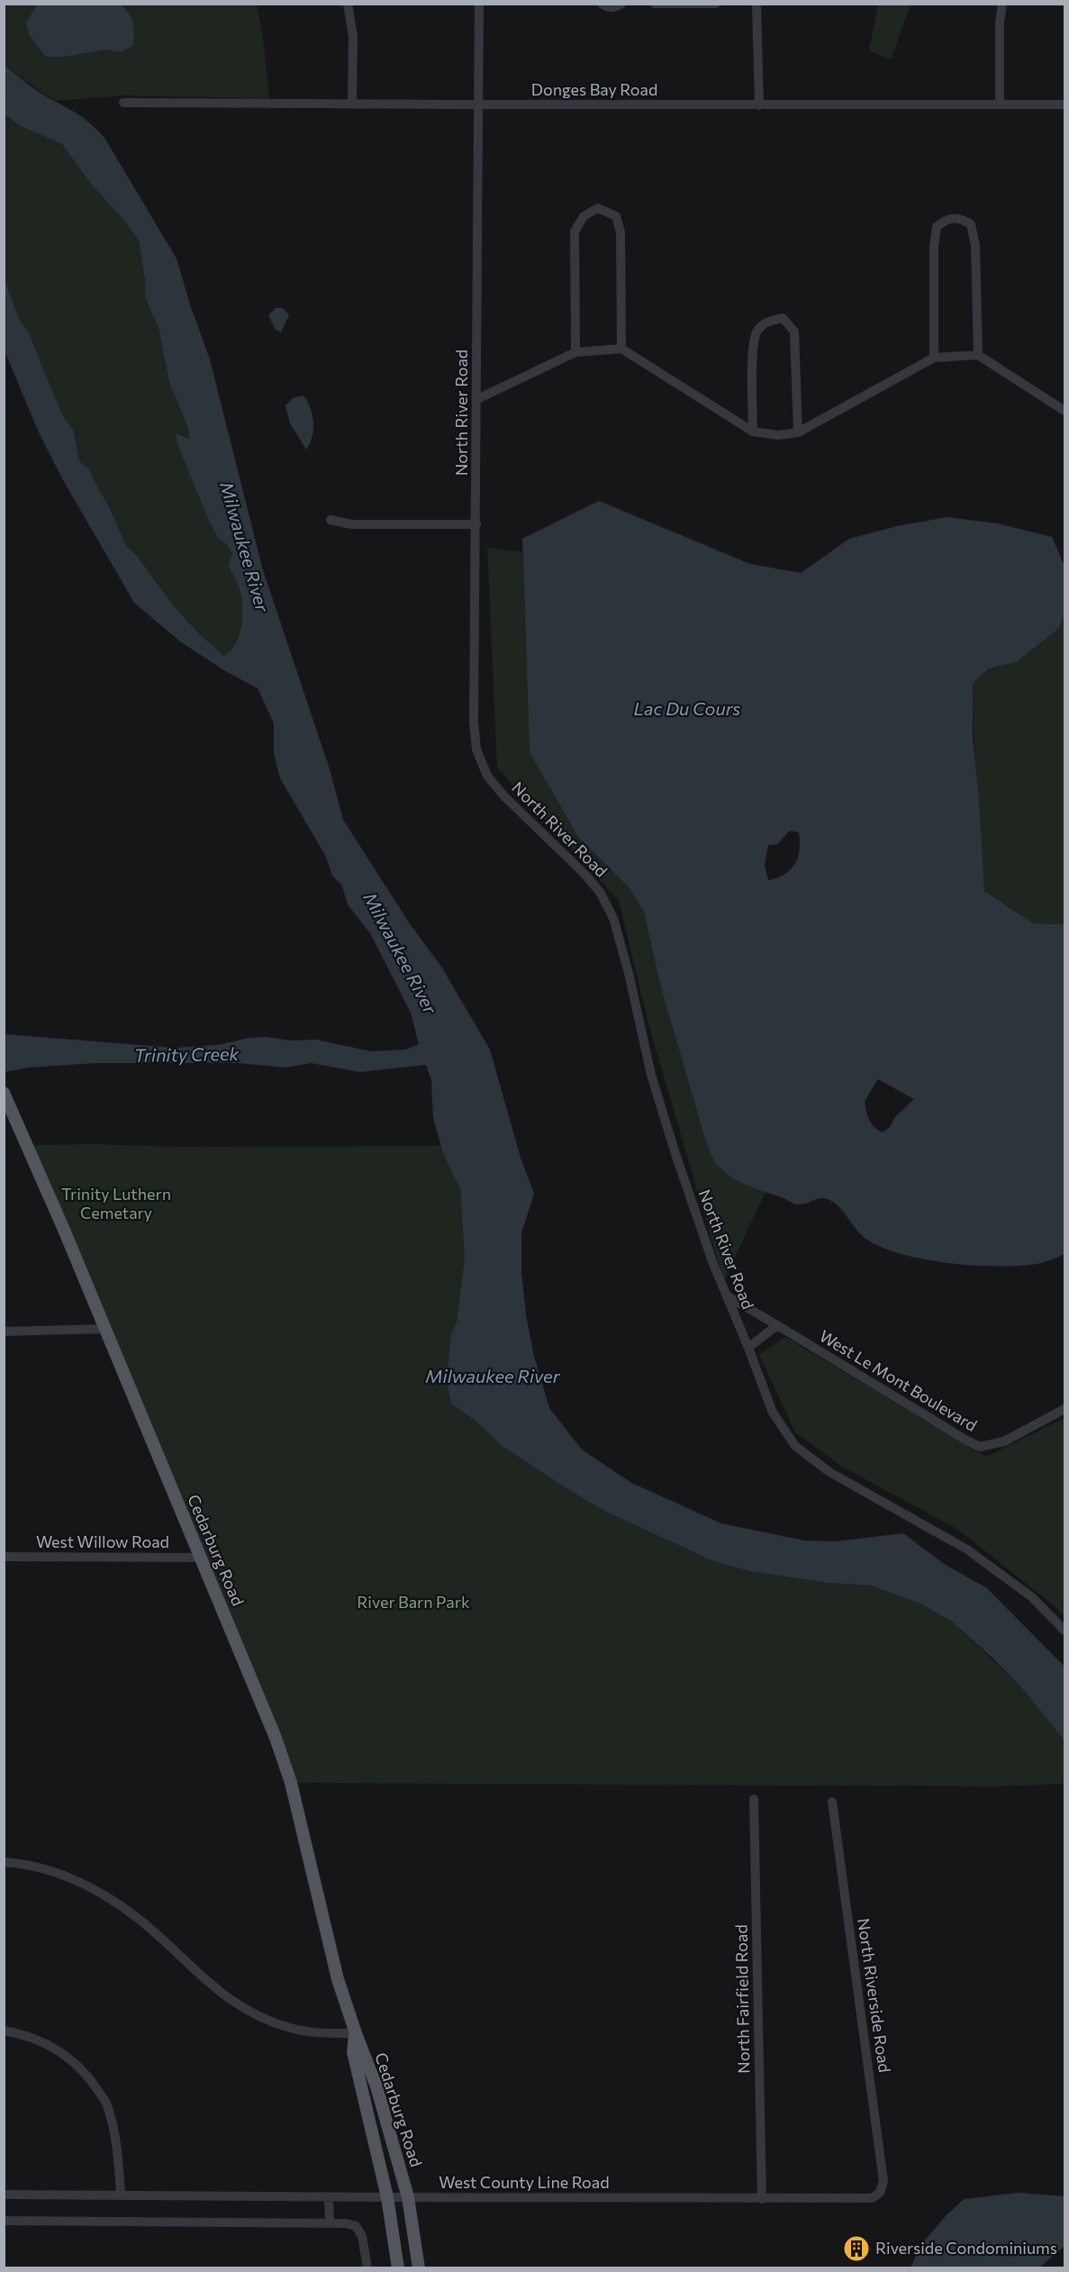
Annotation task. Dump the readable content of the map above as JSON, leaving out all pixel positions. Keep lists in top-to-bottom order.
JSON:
{
  "streets": {
    "main road": ["Cedarburg Road"],
    "street": [
      "Donges Bay Road",
      "North River Road",
      "West Le Mont Boulevard",
      "West Willow Road",
      "North Riverside Road",
      "North Fairfield Road",
      "West County Line Road"
    ]
  },
  "crossings": [
    ["Donges Bay Road", "North River Road"],
    ["North River Road", "West Le Mont Boulevard"],
    ["West Willow Road", "Cedarburg Road"],
    ["Cedarburg Road", "West County Line Road"],
    ["North Riverside Road", "West County Line Road"],
    ["North Fairfield Road", "West County Line Road"]
  ],
  "water": ["Milwaukee River", "Lac Du Cours", "Trinity Creek"],
  "parks": ["Trinity Luthern Cemetary", "River Barn Park"],
  "places": {
    "building": ["Riverside Condominiums"]
  }
}
